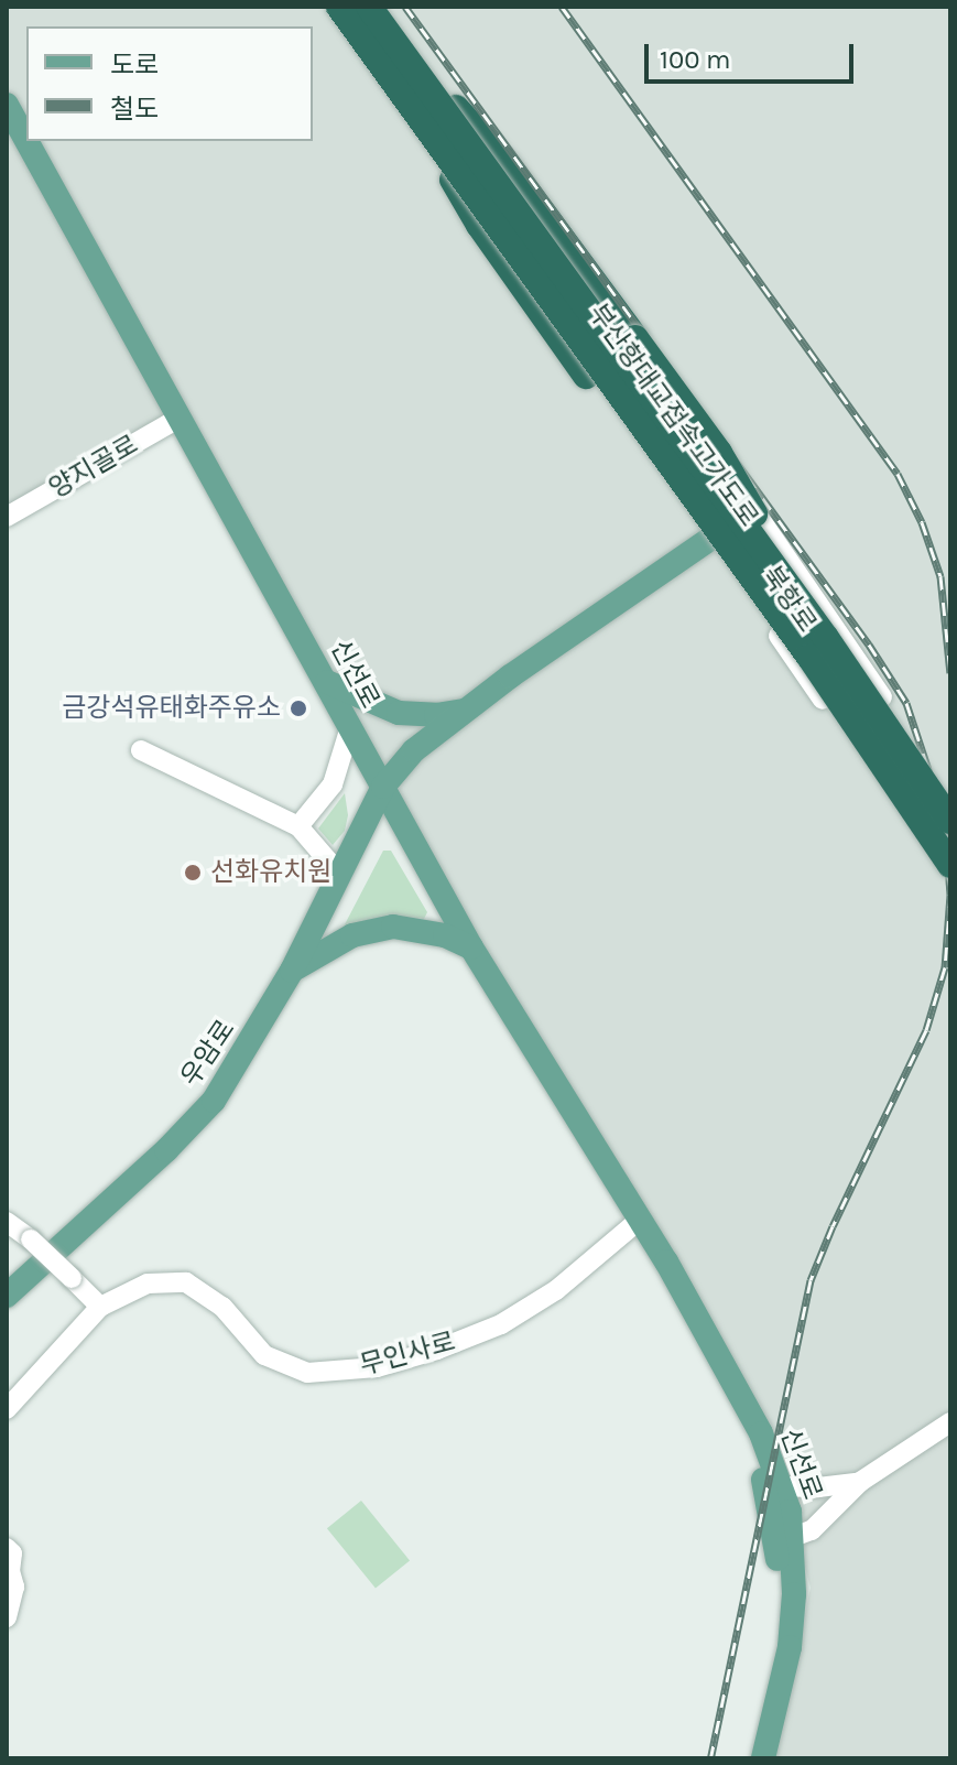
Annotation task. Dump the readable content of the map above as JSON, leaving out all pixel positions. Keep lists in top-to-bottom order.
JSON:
{
  "streets": {
    "highway": ["부산항대교접속고가도로"],
    "main road": ["북항로", "신선로", "우암로"],
    "street": ["양지골로", "무인사로"]
  },
  "crossings": [
    ["부산항대교접속고가도로", "북항로"],
    ["양지골로", "신선로"],
    ["북항로", "우암로"],
    ["신선로", "우암로"],
    ["신선로", "무인사로"]
  ],
  "places": ["금강석유태화주유소", "선화유치원"],
  "legend": ["도로", "철도"],
  "scale_bar": "100 m"
}
